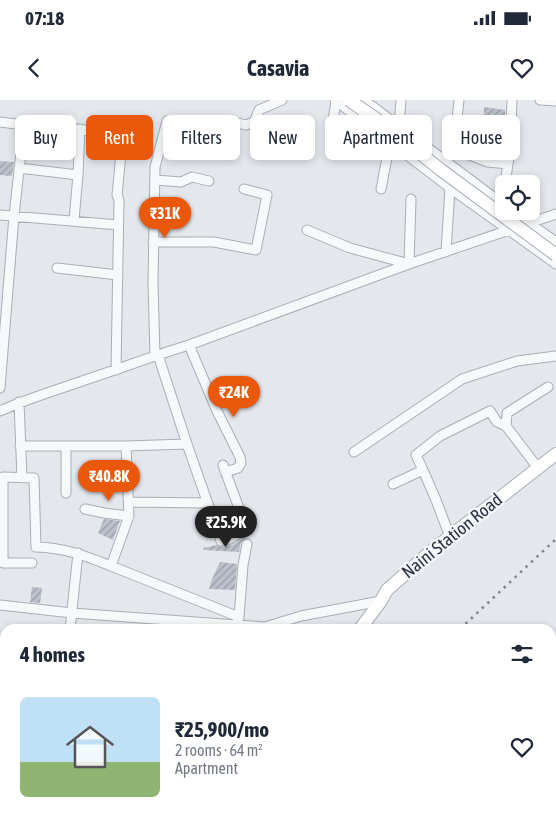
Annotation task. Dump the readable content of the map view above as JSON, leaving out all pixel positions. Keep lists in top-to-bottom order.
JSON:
{
  "streets": {
    "street": ["Naini Station Road"]
  },
  "page": {
    "status": "07:18",
    "header": "Casavia",
    "chip": [
      "Buy",
      "Rent",
      "Filters",
      "New",
      "Apartment",
      "House"
    ],
    "price": [
      "₹31K",
      "₹24K",
      "₹40.8K",
      "₹25.9K"
    ],
    "heading": "4 homes",
    "list": [
      {
        "name": "₹25,900/mo",
        "note": "2 rooms · 64 m² · Apartment"
      }
    ]
  }
}
